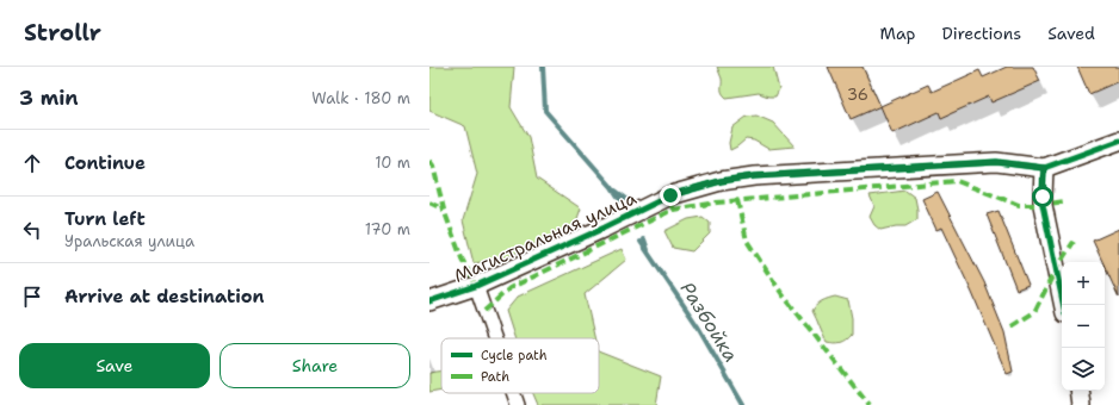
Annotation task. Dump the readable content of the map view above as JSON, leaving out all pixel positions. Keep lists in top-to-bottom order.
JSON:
{
  "streets": {
    "street": ["Магистральная улица"]
  },
  "water": ["Разбойка"],
  "house_numbers": ["36"],
  "legend": ["Cycle path", "Path"],
  "page": {
    "header": "Strollr",
    "nav": ["Map", "Directions", "Saved"],
    "heading": ["3 min", "Walk · 180 m"],
    "list": [
      ["Continue", "10 m"],
      ["Turn left", "Уральская улица", "170 m"],
      "Arrive at destination"
    ],
    "map_buttons": ["+", "−"],
    "buttons": ["Save", "Share"]
  }
}
